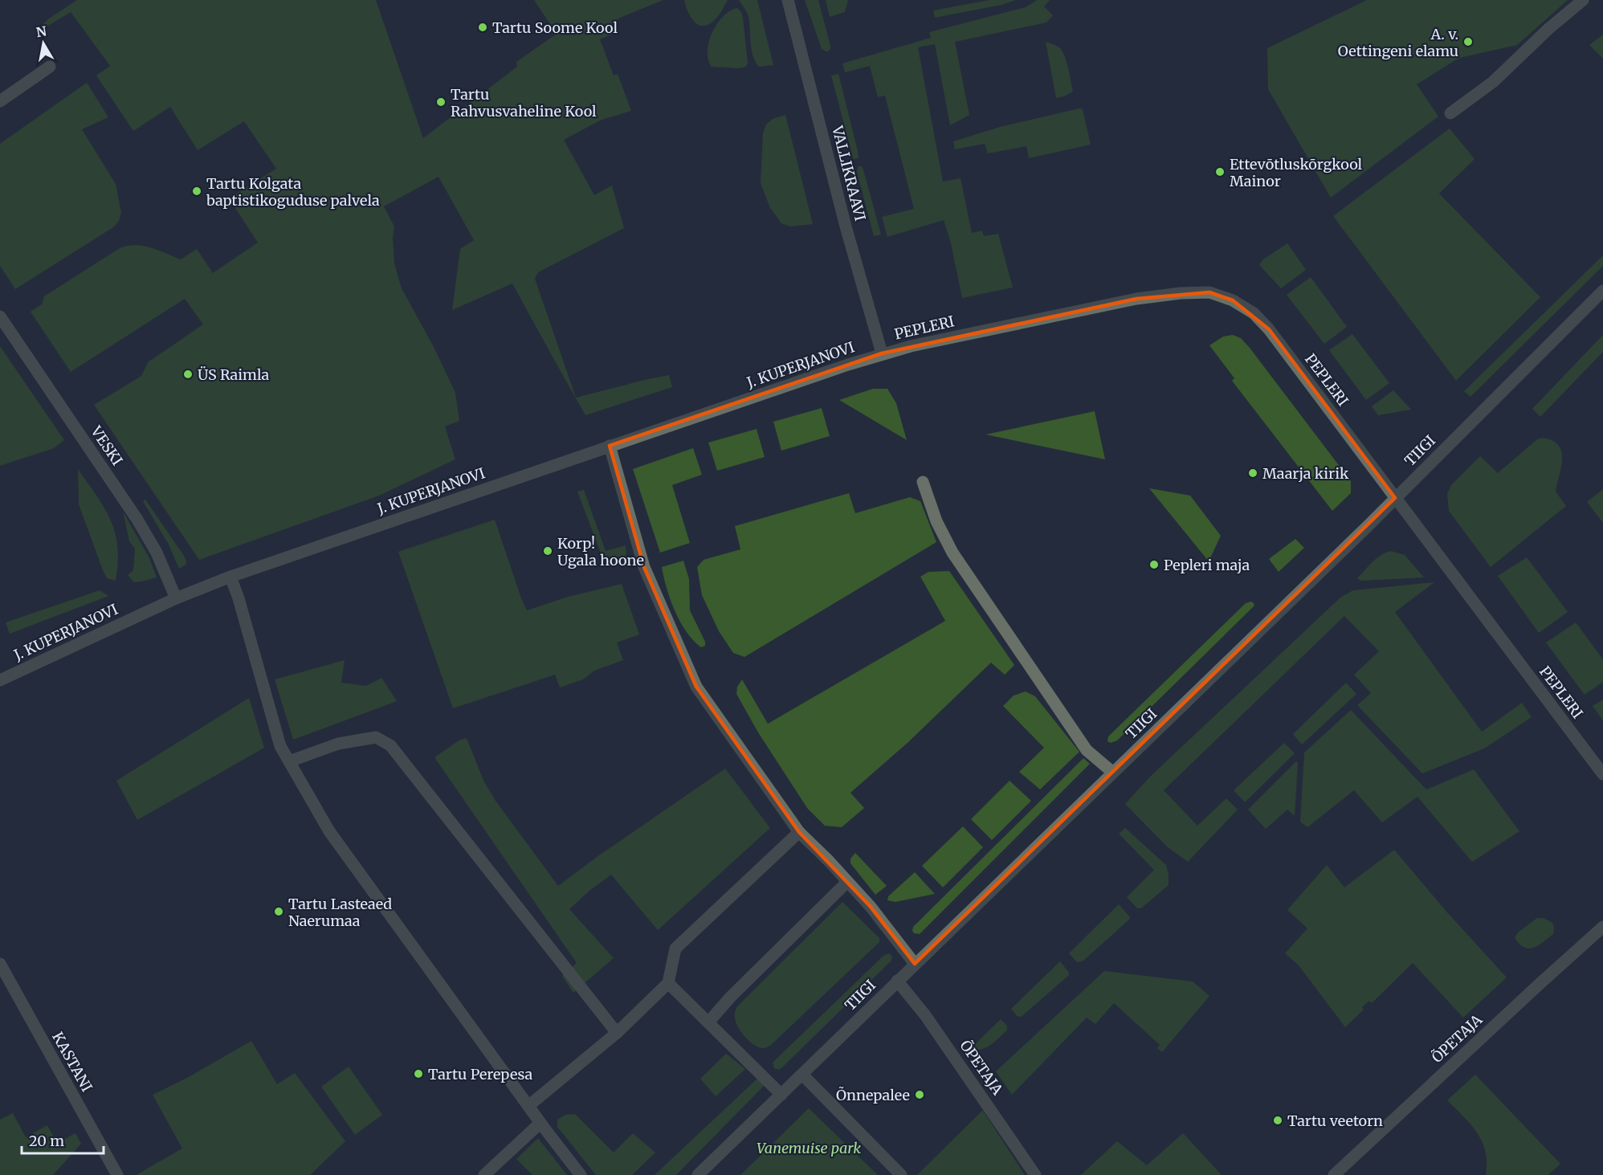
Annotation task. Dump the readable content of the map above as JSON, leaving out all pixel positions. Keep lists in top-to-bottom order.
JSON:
{
  "streets": {
    "street": [
      "VALLIKRAAVI",
      "PEPLERI",
      "J. KUPERJANOVI",
      "VESKI",
      "TIIGI",
      "ÕPETAJA",
      "KASTANI"
    ]
  },
  "crossings": [
    ["VALLIKRAAVI", "PEPLERI"],
    ["VALLIKRAAVI", "J. KUPERJANOVI"],
    ["PEPLERI", "J. KUPERJANOVI"],
    ["PEPLERI", "TIIGI"],
    ["J. KUPERJANOVI", "VESKI"],
    ["TIIGI", "ÕPETAJA"]
  ],
  "parks": ["Vanemuise park"],
  "places": [
    "Tartu Soome Kool",
    "A. v. Oettingeni elamu",
    "Tartu Rahvusvaheline Kool",
    "Ettevõtluskõrgkool Mainor",
    "Tartu Kolgata baptistikoguduse palvela",
    "ÜS Raimla",
    "Maarja kirik",
    "Korp! Ugala hoone",
    "Pepleri maja",
    "Tartu Lasteaed Naerumaa",
    "Tartu Perepesa",
    "Õnnepalee",
    "Tartu veetorn"
  ],
  "scale_bar": "20 m",
  "north": "top"
}
